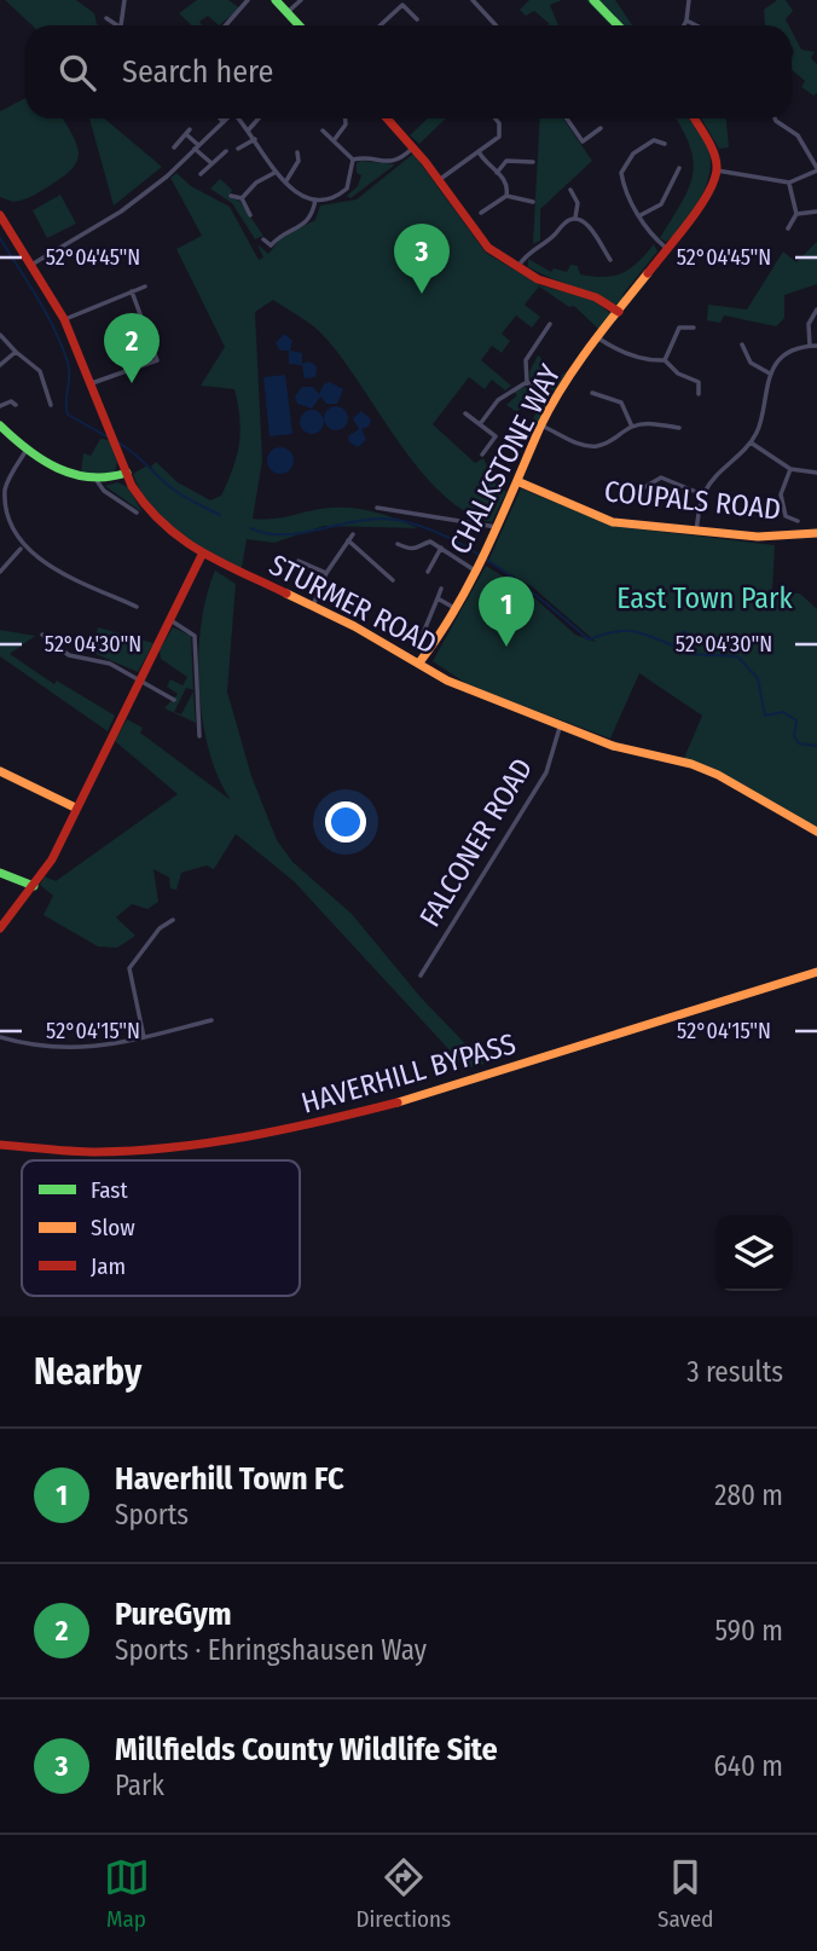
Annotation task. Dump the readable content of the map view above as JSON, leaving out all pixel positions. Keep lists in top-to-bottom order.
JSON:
{
  "streets": {
    "main road": [
      "CHALKSTONE WAY",
      "COUPALS ROAD",
      "STURMER ROAD",
      "HAVERHILL BYPASS"
    ],
    "street": ["FALCONER ROAD"]
  },
  "crossings": [
    ["CHALKSTONE WAY", "COUPALS ROAD"],
    ["CHALKSTONE WAY", "STURMER ROAD"],
    ["STURMER ROAD", "FALCONER ROAD"]
  ],
  "parks": ["East Town Park"],
  "legend": ["Fast", "Slow", "Jam"],
  "page": {
    "search": "Search here",
    "pins": ["3", "2", "1"],
    "heading": ["Nearby", "3 results"],
    "list": [
      {
        "mark": "1",
        "name": "Haverhill Town FC",
        "note": "Sports",
        "value": "280 m"
      },
      {
        "mark": "2",
        "name": "PureGym",
        "note": "Sports · Ehringshausen Way",
        "value": "590 m"
      },
      {
        "mark": "3",
        "name": "Millfields County Wildlife Site",
        "note": "Park",
        "value": "640 m"
      }
    ],
    "nav": ["Map", "Directions", "Saved"]
  },
  "coordinates": ["52°04'45\"N", "52°04'30\"N", "52°04'15\"N"]
}
